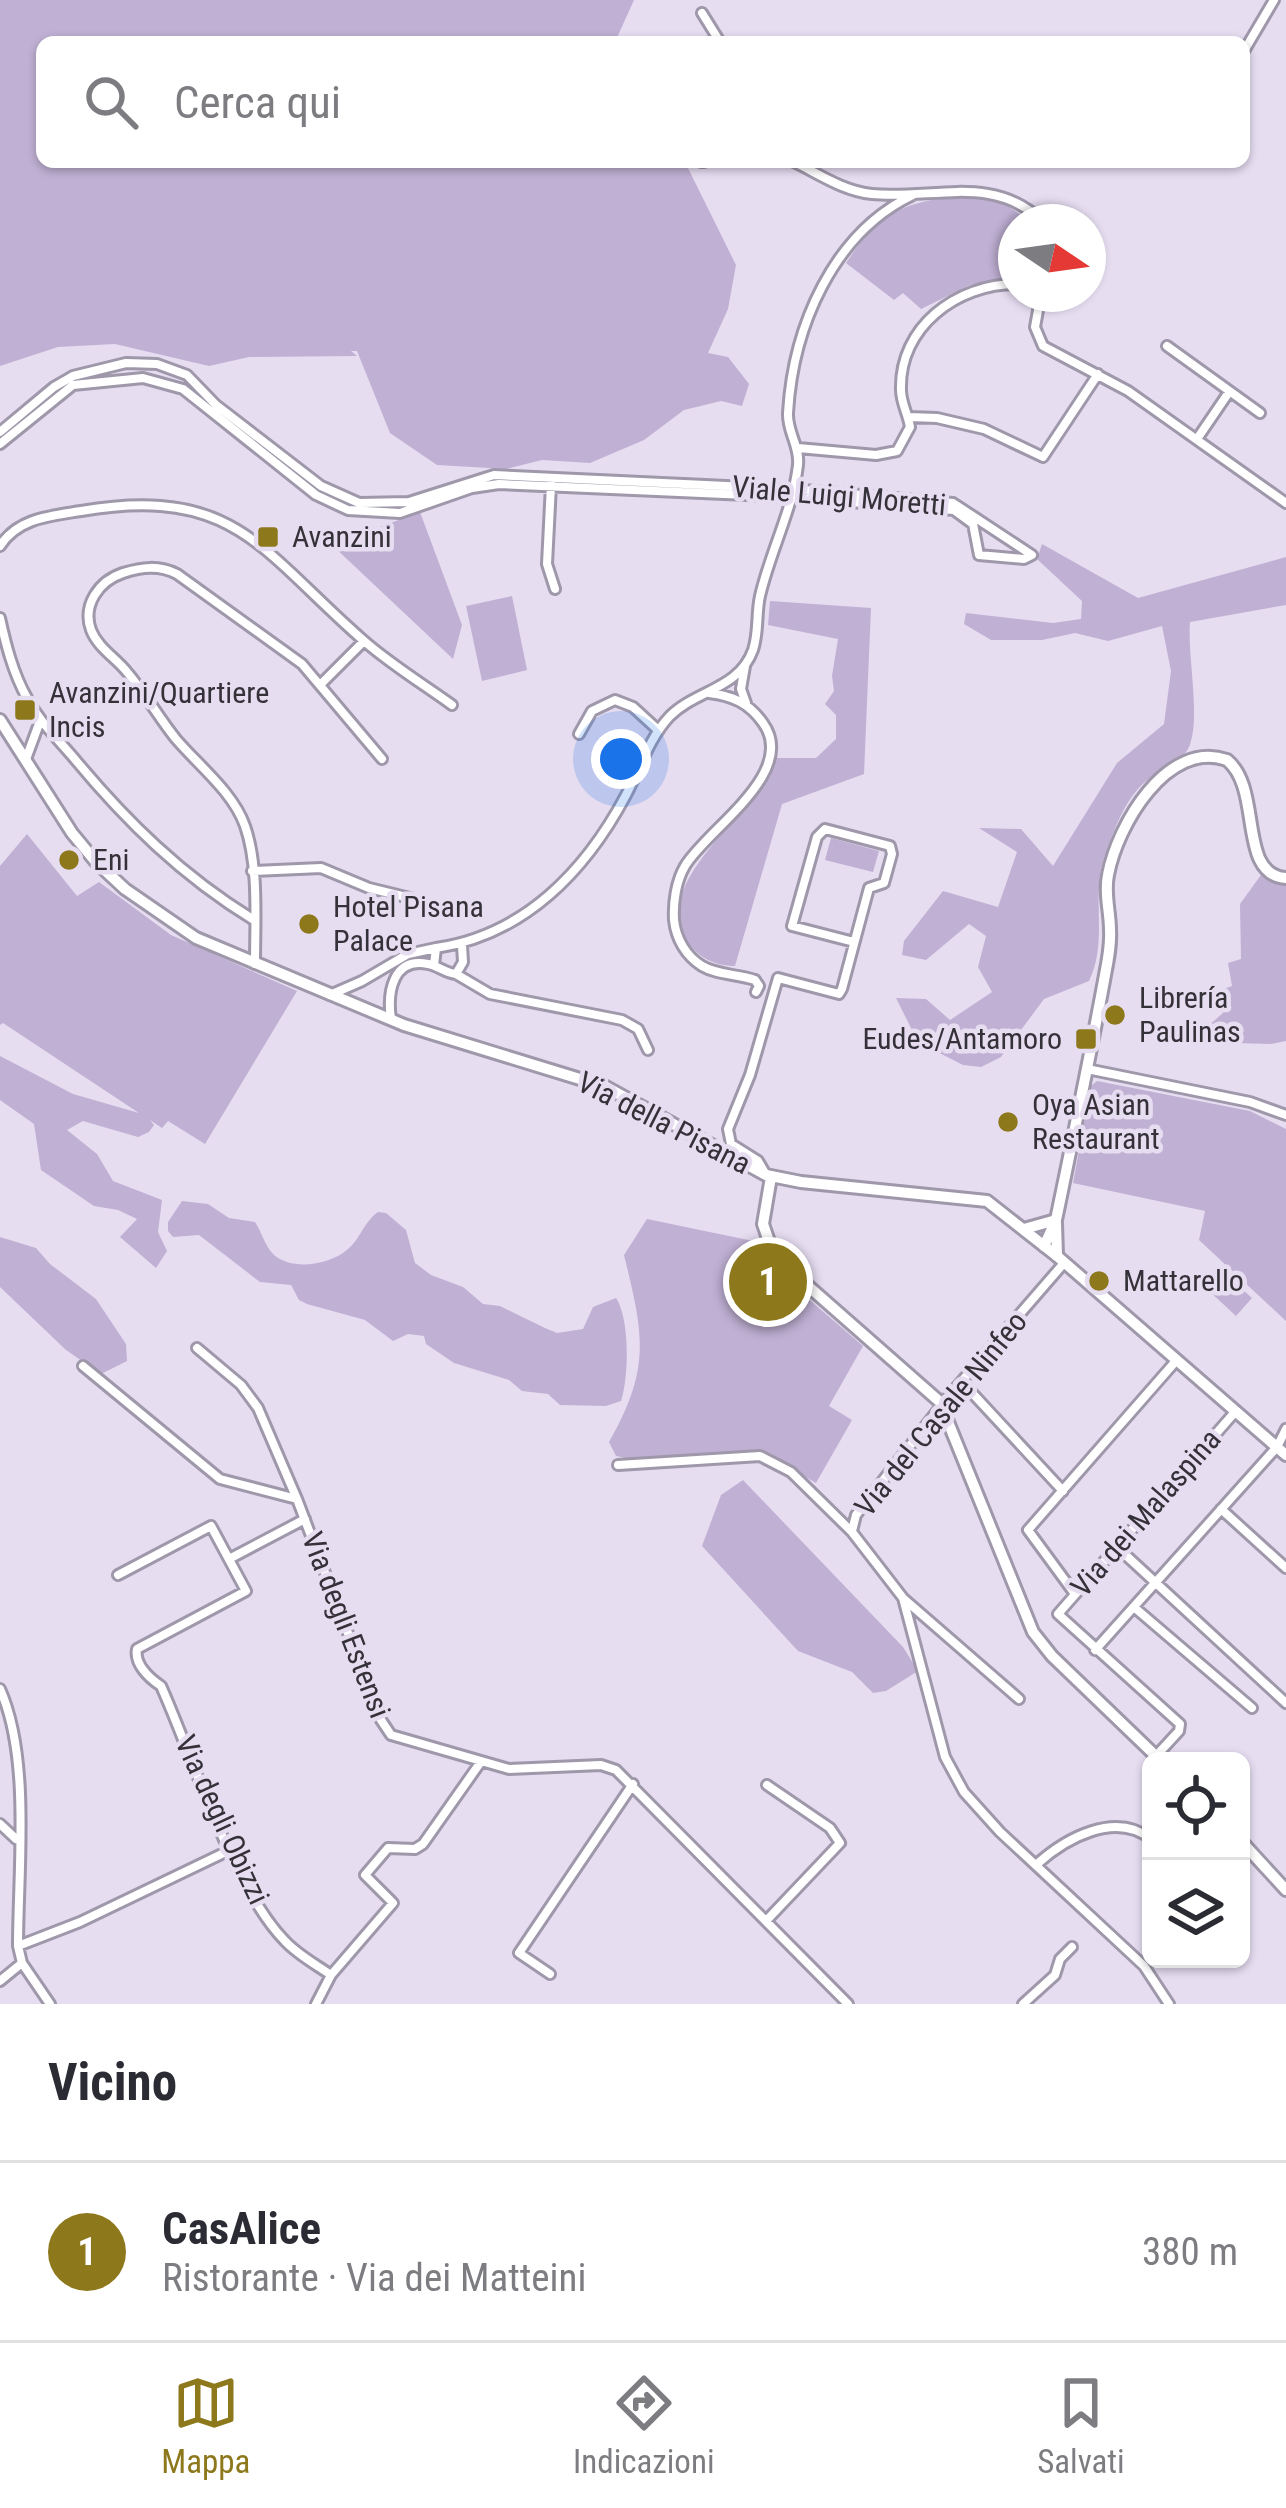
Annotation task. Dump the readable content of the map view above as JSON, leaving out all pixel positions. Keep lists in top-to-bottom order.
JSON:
{
  "streets": {
    "main road": ["Via della Pisana"],
    "street": [
      "Viale Luigi Moretti",
      "Via del Casale Ninfeo",
      "Via dei Malaspina",
      "Via degli Estensi",
      "Via degli Obizzi"
    ]
  },
  "crossings": [
    ["Via della Pisana", "Via del Casale Ninfeo"],
    ["Via della Pisana", "Via dei Malaspina"]
  ],
  "places": {
    "transit": ["Avanzini", "Avanzini/Quartiere Incis", "Eudes/Antamoro"],
    "other": [
      "Eni",
      "Hotel Pisana Palace",
      "Librería Paulinas",
      "Oya Asian Restaurant",
      "Mattarello"
    ]
  },
  "north": "right",
  "page": {
    "search": "Cerca qui",
    "pins": "1",
    "heading": "Vicino",
    "list": [
      {
        "mark": "1",
        "name": "CasAlice",
        "note": "Ristorante · Via dei Matteini",
        "value": "380 m"
      }
    ],
    "nav": ["Mappa", "Indicazioni", "Salvati"]
  }
}
